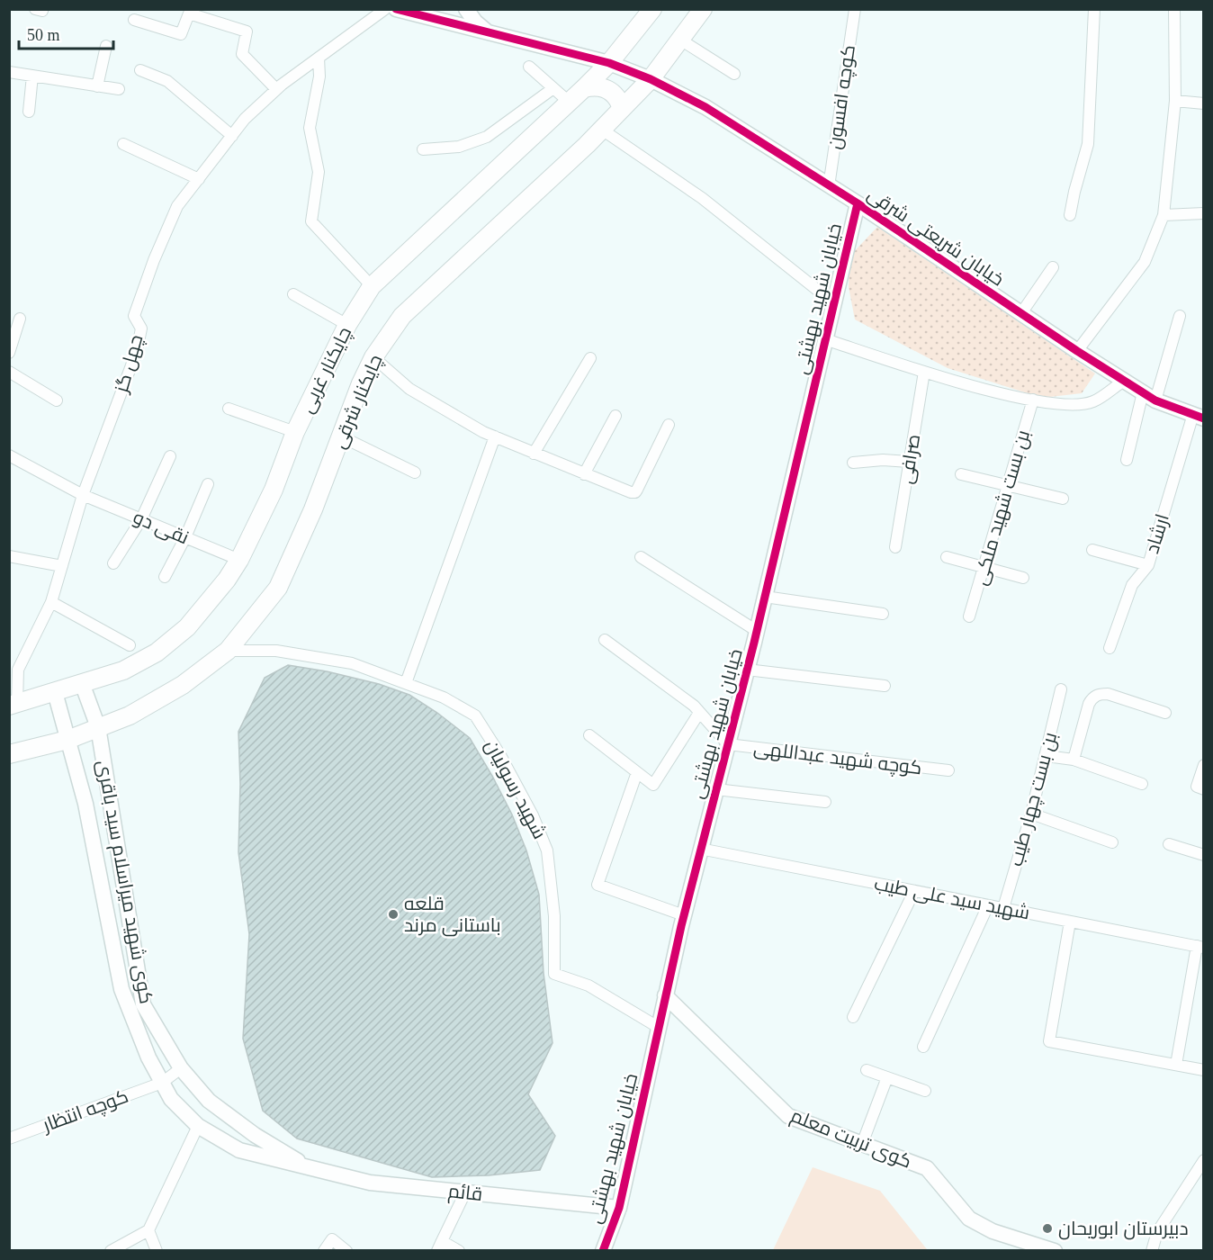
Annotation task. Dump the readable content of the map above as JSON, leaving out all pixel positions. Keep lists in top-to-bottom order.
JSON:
{
  "streets": {
    "main road": ["چایکنار غربی", "چایکنار شرقی"],
    "street": [
      "كوچه افسون",
      "خیابان شریعتی شرقی",
      "خیابان شهید بهشتی",
      "چهل گز",
      "صرافی",
      "بن بست شهید ملکی",
      "نقی دو",
      "ارشاد",
      "کوچه شهید عبداللهی",
      "شهید رسولیان",
      "بن بست چهار طیب",
      "کوی شهید میراسلام سید باقری",
      "شهید سید علی طیب",
      "کوچه انتظار",
      "کوی تربیت معلم",
      "قائم"
    ]
  },
  "crossings": [
    ["كوچه افسون", "خیابان شریعتی شرقی"],
    ["خیابان شریعتی شرقی", "خیابان شهید بهشتی"],
    ["خیابان شریعتی شرقی", "چایکنار غربی"],
    ["خیابان شریعتی شرقی", "چایکنار شرقی"],
    ["خیابان شریعتی شرقی", "ارشاد"],
    ["خیابان شهید بهشتی", "کوچه شهید عبداللهی"],
    ["خیابان شهید بهشتی", "شهید رسولیان"],
    ["خیابان شهید بهشتی", "شهید سید علی طیب"],
    ["خیابان شهید بهشتی", "کوی تربیت معلم"],
    ["خیابان شهید بهشتی", "قائم"],
    ["چهل گز", "چایکنار غربی"],
    ["چهل گز", "نقی دو"],
    ["چایکنار غربی", "نقی دو"],
    ["چایکنار غربی", "کوی شهید میراسلام سید باقری"],
    ["چایکنار شرقی", "شهید رسولیان"],
    ["چایکنار شرقی", "کوی شهید میراسلام سید باقری"],
    ["بن بست چهار طیب", "شهید سید علی طیب"],
    ["کوی شهید میراسلام سید باقری", "کوچه انتظار"],
    ["کوی شهید میراسلام سید باقری", "قائم"]
  ],
  "places": ["قلعه باستانی مرند", "دبیرستان ابوریحان"],
  "scale_bar": "50 m"
}
